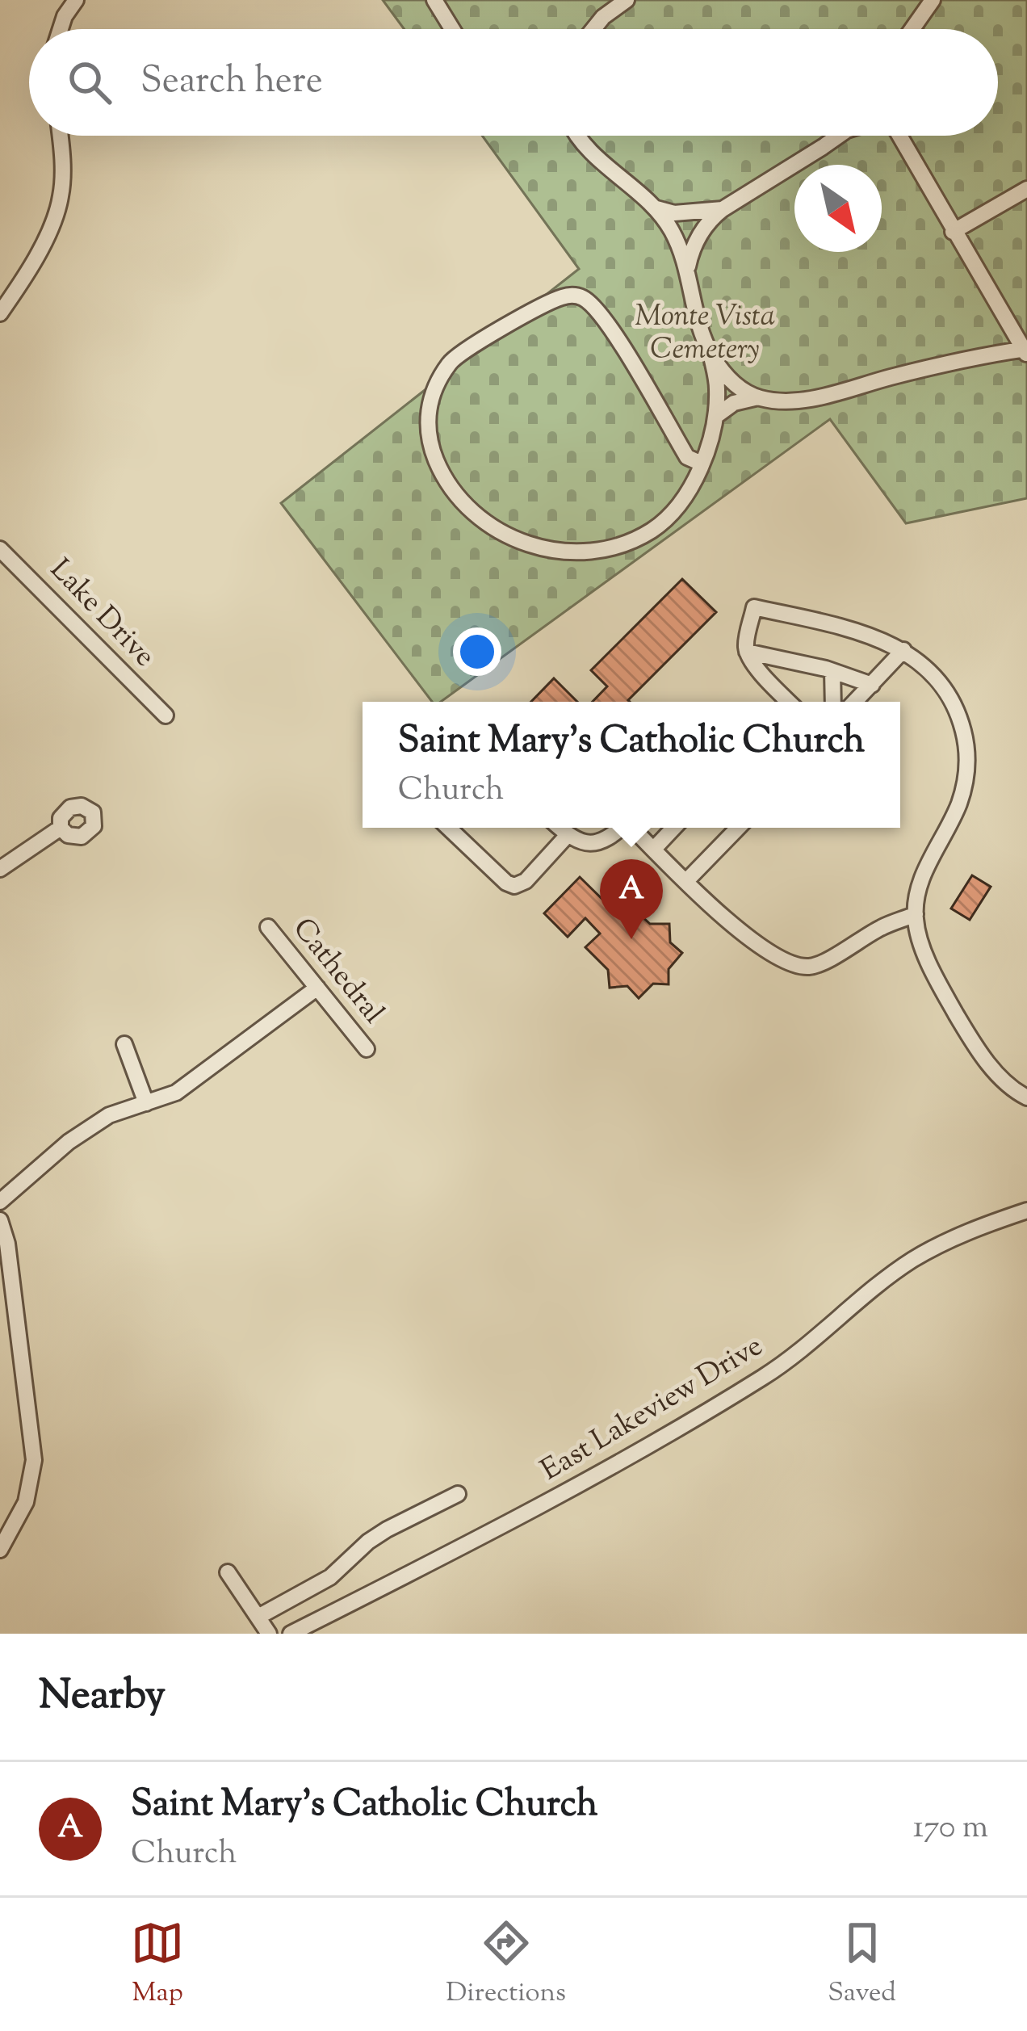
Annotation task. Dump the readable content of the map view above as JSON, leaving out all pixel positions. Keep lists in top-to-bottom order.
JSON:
{
  "streets": {
    "street": ["Lake Drive", "Cathedral", "East Lakeview Drive"]
  },
  "parks": ["Monte Vista Cemetery"],
  "north": "bottom right",
  "page": {
    "search": "Search here",
    "popup": ["Saint Mary's Catholic Church", "Church"],
    "pins": "A",
    "heading": "Nearby",
    "list": [
      {
        "mark": "A",
        "name": "Saint Mary's Catholic Church",
        "note": "Church",
        "value": "170 m"
      }
    ],
    "nav": ["Map", "Directions", "Saved"]
  }
}
